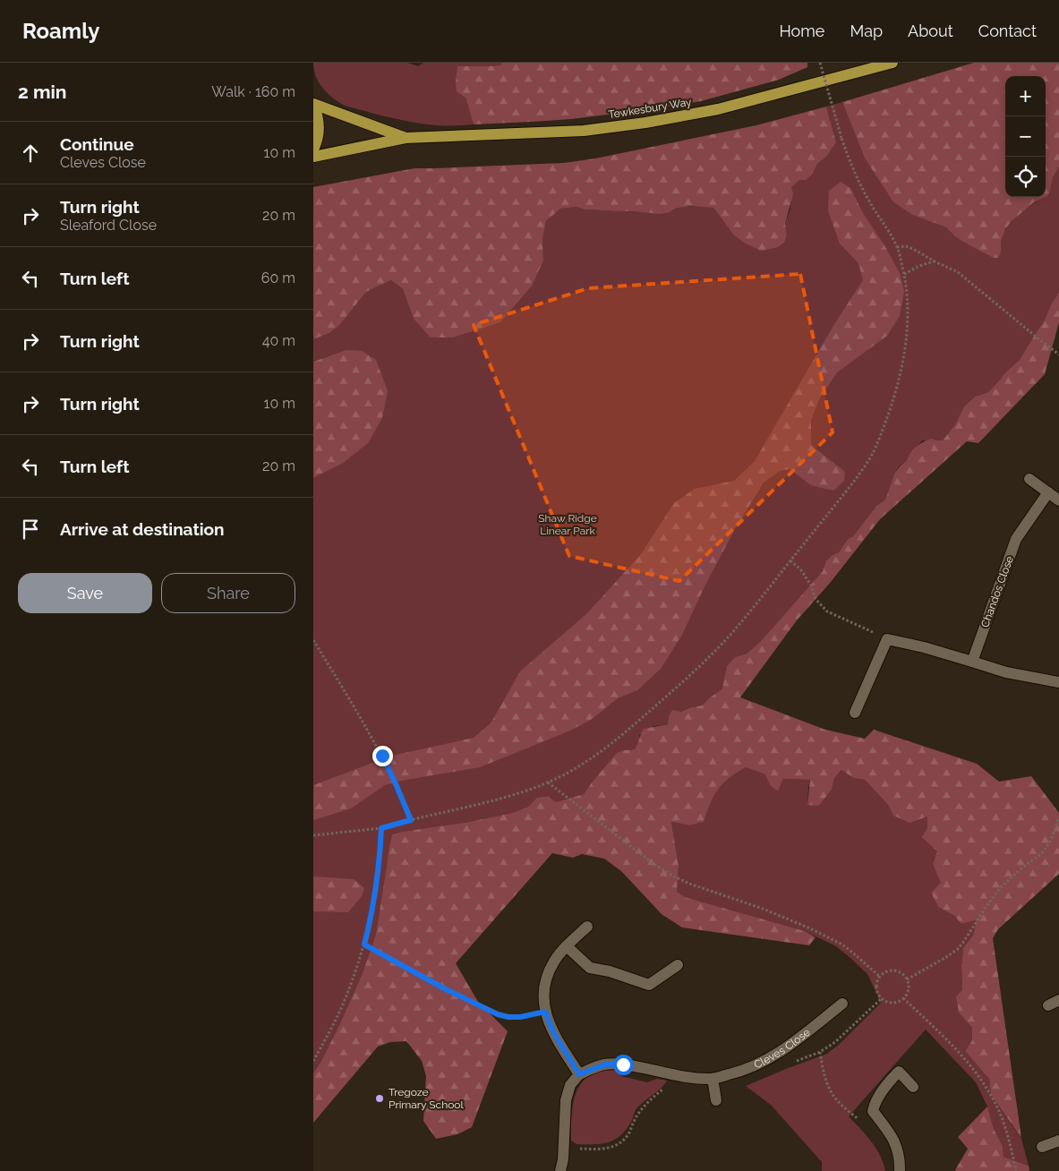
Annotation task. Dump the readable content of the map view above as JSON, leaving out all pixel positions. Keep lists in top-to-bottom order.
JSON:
{
  "streets": {
    "main road": ["Tewkesbury Way"],
    "street": ["Chandos Close", "Cleves Close"]
  },
  "parks": ["Shaw Ridge Linear Park"],
  "places": ["Tregoze Primary School"],
  "page": {
    "header": "Roamly",
    "nav": [
      "Home",
      "Map",
      "About",
      "Contact"
    ],
    "heading": ["2 min", "Walk · 160 m"],
    "map_buttons": ["+", "−"],
    "list": [
      ["Continue", "Cleves Close", "10 m"],
      ["Turn right", "Sleaford Close", "20 m"],
      ["Turn left", "60 m"],
      ["Turn right", "40 m"],
      ["Turn right", "10 m"],
      ["Turn left", "20 m"],
      "Arrive at destination"
    ],
    "buttons": ["Save", "Share"]
  }
}
